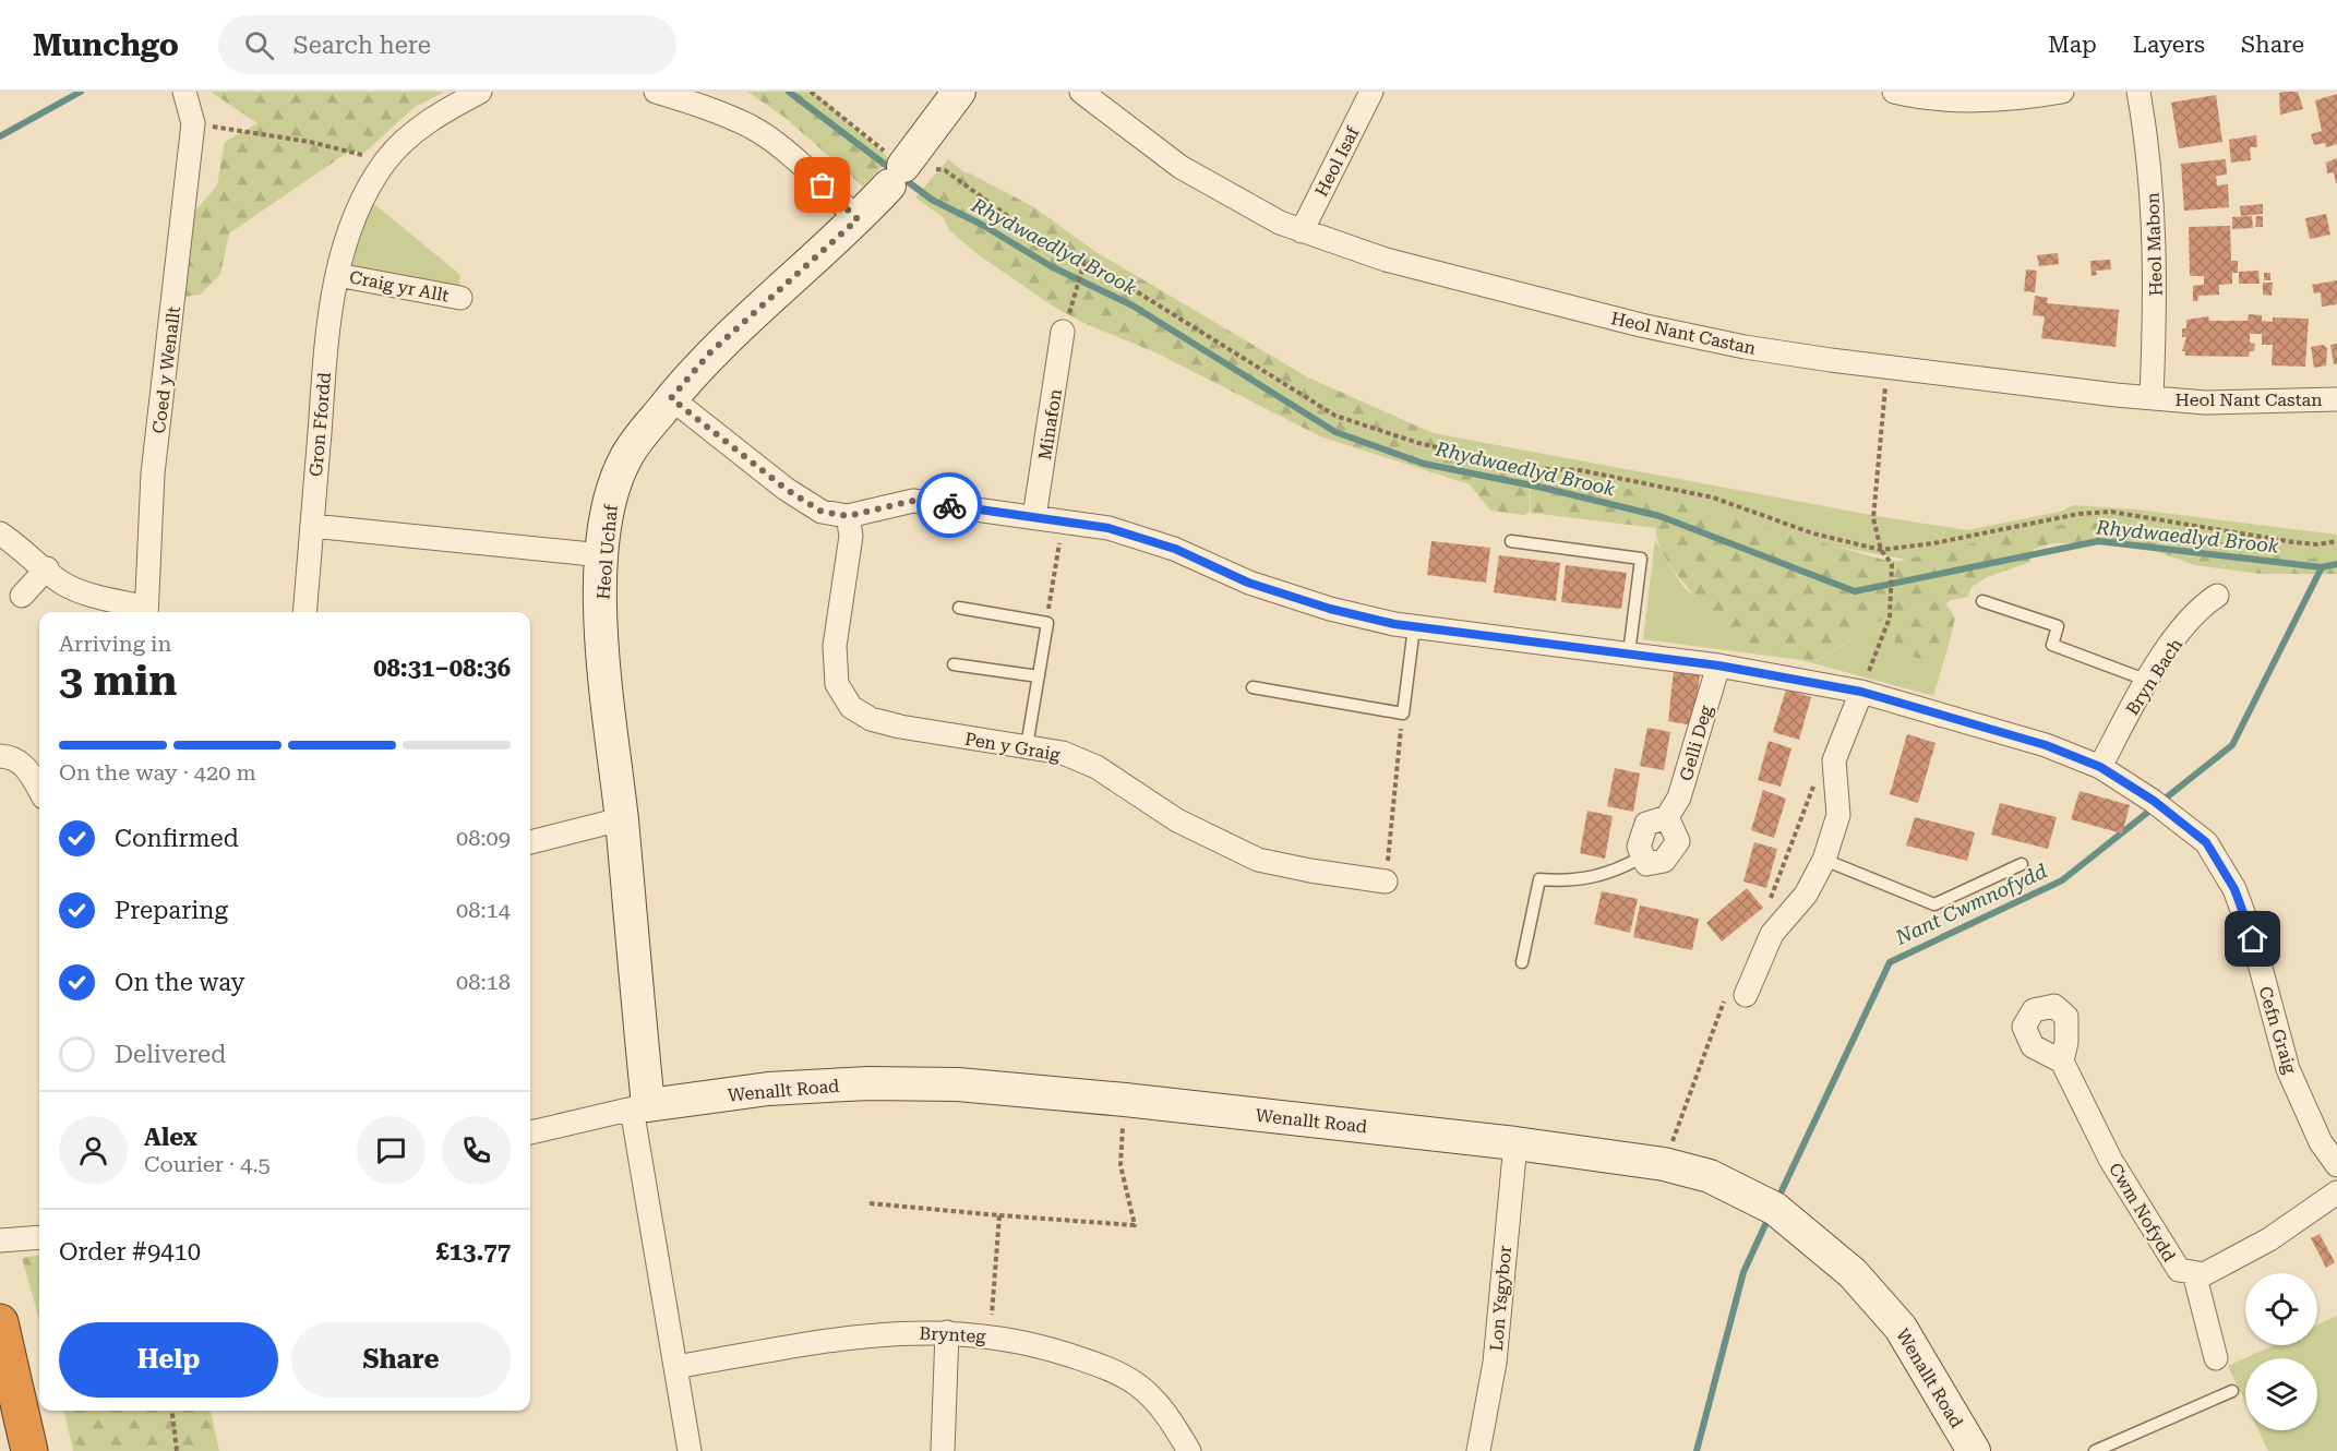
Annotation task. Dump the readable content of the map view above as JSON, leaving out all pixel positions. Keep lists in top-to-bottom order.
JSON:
{
  "streets": {
    "street": [
      "Heol Isaf",
      "Heol Mabon",
      "Craig yr Allt",
      "Heol Nant Castan",
      "Coed y Wenallt",
      "Gron Ffordd",
      "Minafon",
      "Heol Uchaf",
      "Bryn Bach",
      "Gelli Deg",
      "Pen y Graig",
      "Cefn Graig",
      "Wenallt Road",
      "Cwm Nofydd",
      "Lon Ysgybor",
      "Brynteg"
    ]
  },
  "crossings": [
    ["Heol Isaf", "Heol Nant Castan"],
    ["Heol Mabon", "Heol Nant Castan"],
    ["Craig yr Allt", "Gron Ffordd"],
    ["Minafon", "Cefn Graig"],
    ["Heol Uchaf", "Cefn Graig"],
    ["Heol Uchaf", "Wenallt Road"],
    ["Bryn Bach", "Cefn Graig"],
    ["Gelli Deg", "Cefn Graig"],
    ["Pen y Graig", "Cefn Graig"],
    ["Wenallt Road", "Lon Ysgybor"]
  ],
  "water": ["Rhydwaedlyd Brook", "Nant Cwmnofydd"],
  "page": {
    "header": "Munchgo",
    "search": "Search here",
    "nav": ["Map", "Layers", "Share"],
    "heading": ["3 min", "Arriving in", "08:31–08:36"],
    "panel": [
      "Alex",
      "Courier · 4.5",
      "Order #9410",
      "£13.77"
    ],
    "bar": "On the way · 420 m",
    "list": [
      ["Confirmed", "08:09"],
      ["Preparing", "08:14"],
      ["On the way", "08:18"],
      "Delivered"
    ],
    "buttons": ["Help", "Share"]
  }
}
